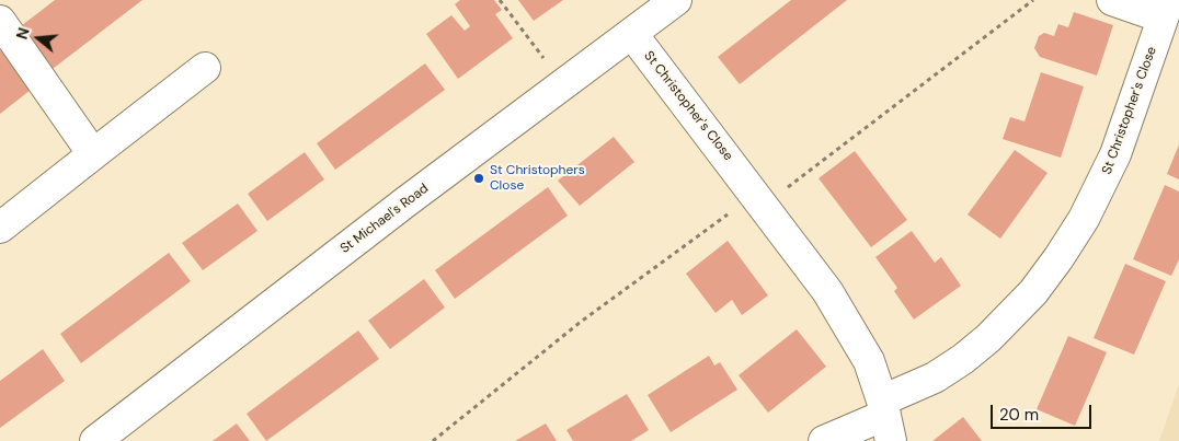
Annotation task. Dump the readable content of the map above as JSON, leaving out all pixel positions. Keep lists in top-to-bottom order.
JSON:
{
  "streets": {
    "street": ["St Christopher's Close", "St Michael's Road"]
  },
  "crossings": [
    ["St Christopher's Close", "St Michael's Road"]
  ],
  "places": ["St Christophers Close"],
  "scale_bar": "20 m",
  "north": "left"
}
